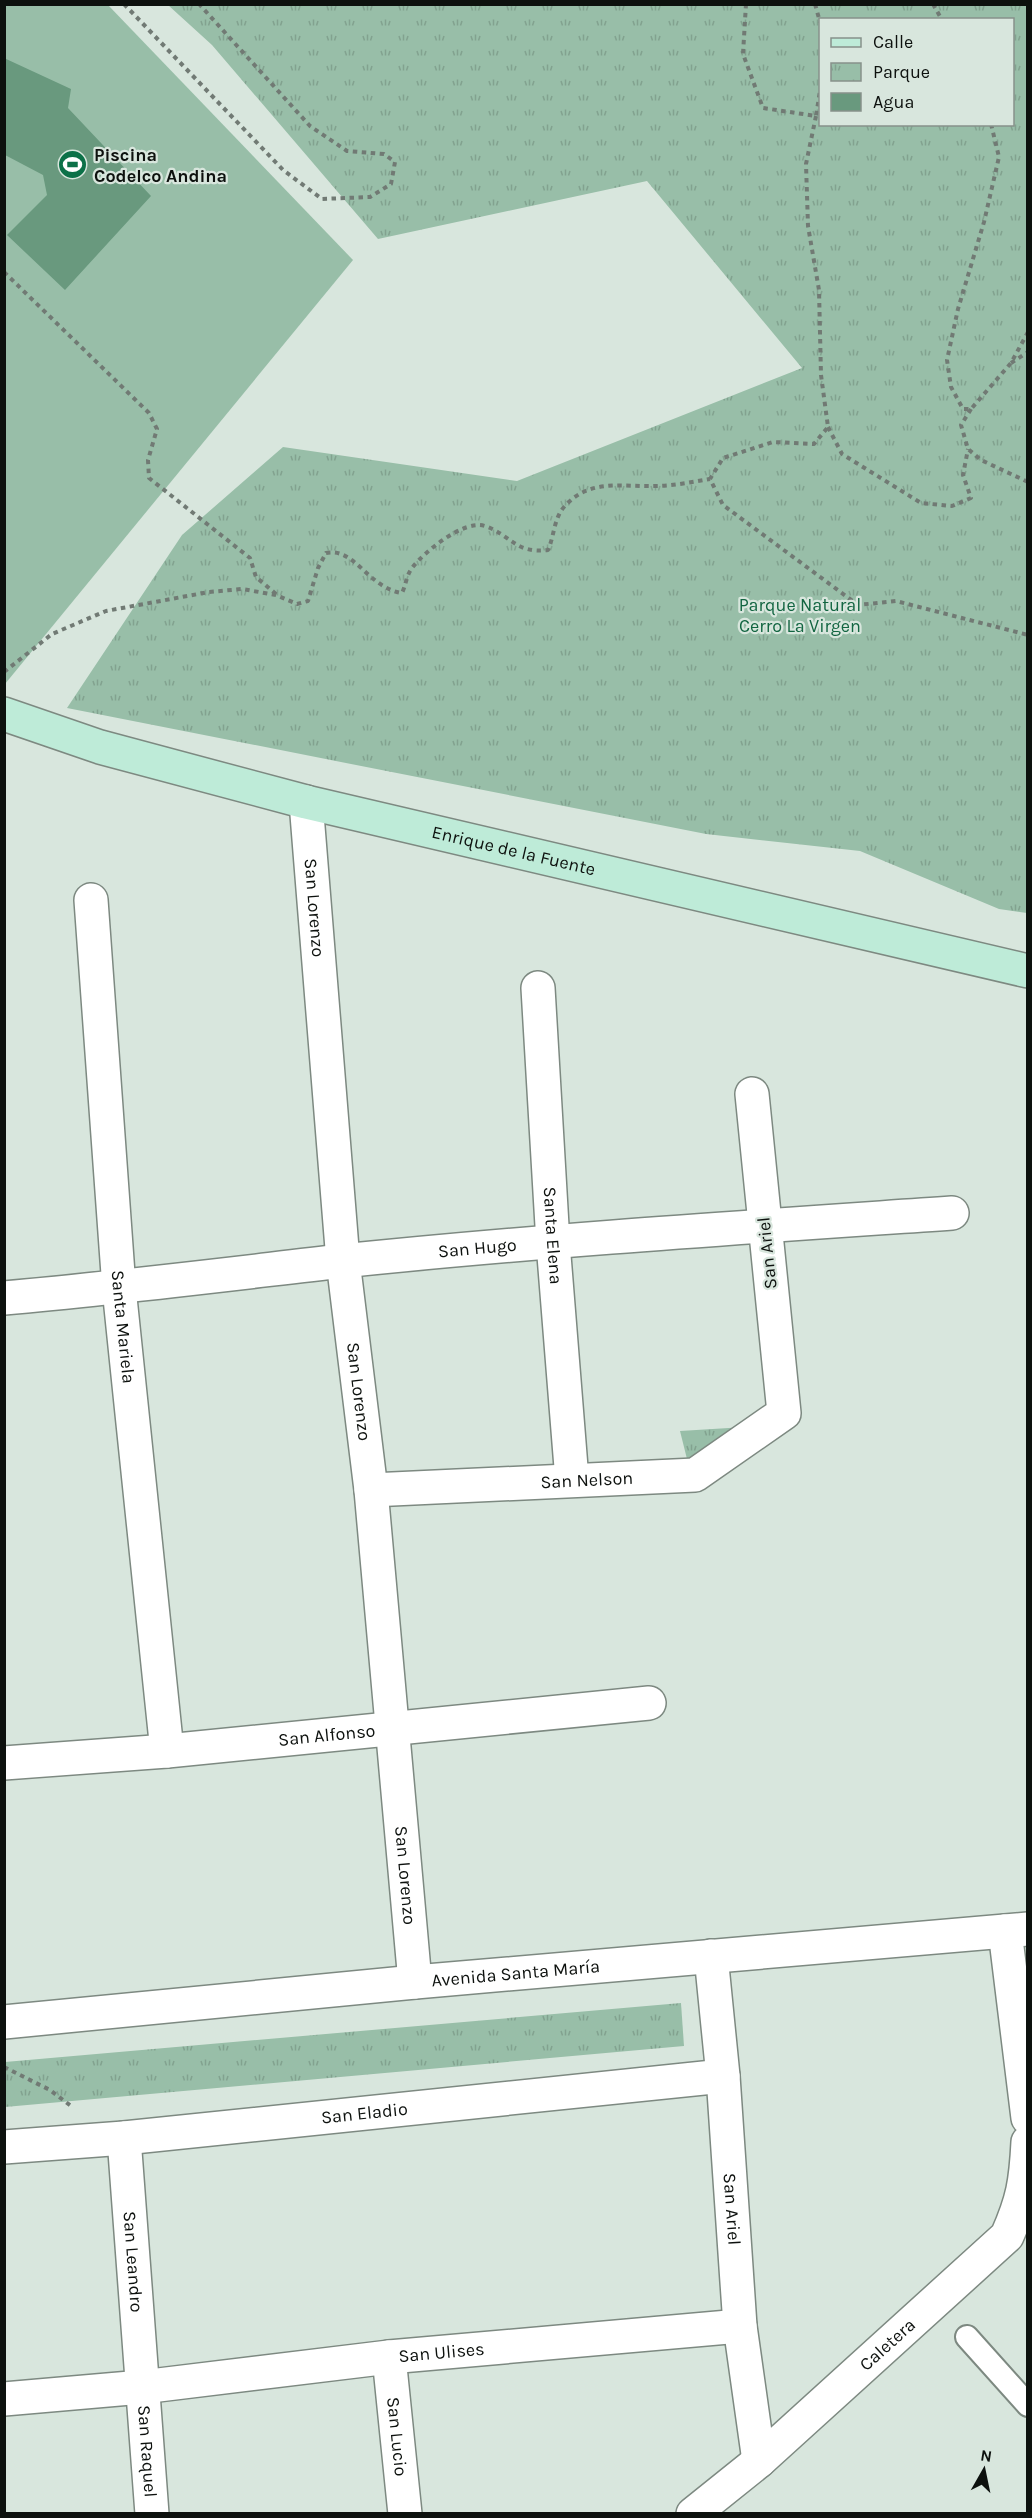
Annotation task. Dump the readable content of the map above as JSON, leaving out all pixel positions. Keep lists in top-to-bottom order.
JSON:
{
  "streets": {
    "main road": ["Enrique de la Fuente"],
    "street": [
      "San Lorenzo",
      "Santa Elena",
      "San Hugo",
      "San Ariel",
      "Santa Mariela",
      "San Nelson",
      "San Alfonso",
      "Avenida Santa María",
      "San Eladio",
      "San Leandro",
      "Caletera",
      "San Ulises",
      "San Lucio",
      "San Raquel"
    ]
  },
  "crossings": [
    ["Enrique de la Fuente", "San Lorenzo"],
    ["San Lorenzo", "San Hugo"],
    ["San Lorenzo", "San Nelson"],
    ["San Lorenzo", "San Alfonso"],
    ["San Lorenzo", "Avenida Santa María"],
    ["Santa Elena", "San Hugo"],
    ["Santa Elena", "San Nelson"],
    ["San Hugo", "San Ariel"],
    ["San Hugo", "Santa Mariela"],
    ["San Ariel", "San Nelson"],
    ["San Ariel", "Avenida Santa María"],
    ["San Ariel", "San Eladio"],
    ["San Ariel", "Caletera"],
    ["San Ariel", "San Ulises"],
    ["Santa Mariela", "San Alfonso"],
    ["San Eladio", "San Leandro"],
    ["San Leandro", "San Ulises"],
    ["San Leandro", "San Raquel"],
    ["San Ulises", "San Lucio"],
    ["San Ulises", "San Raquel"]
  ],
  "parks": ["Parque Natural Cerro La Virgen"],
  "places": {
    "sports": ["Piscina Codelco Andina"]
  },
  "legend": ["Calle", "Parque", "Agua"],
  "north": "top"
}
